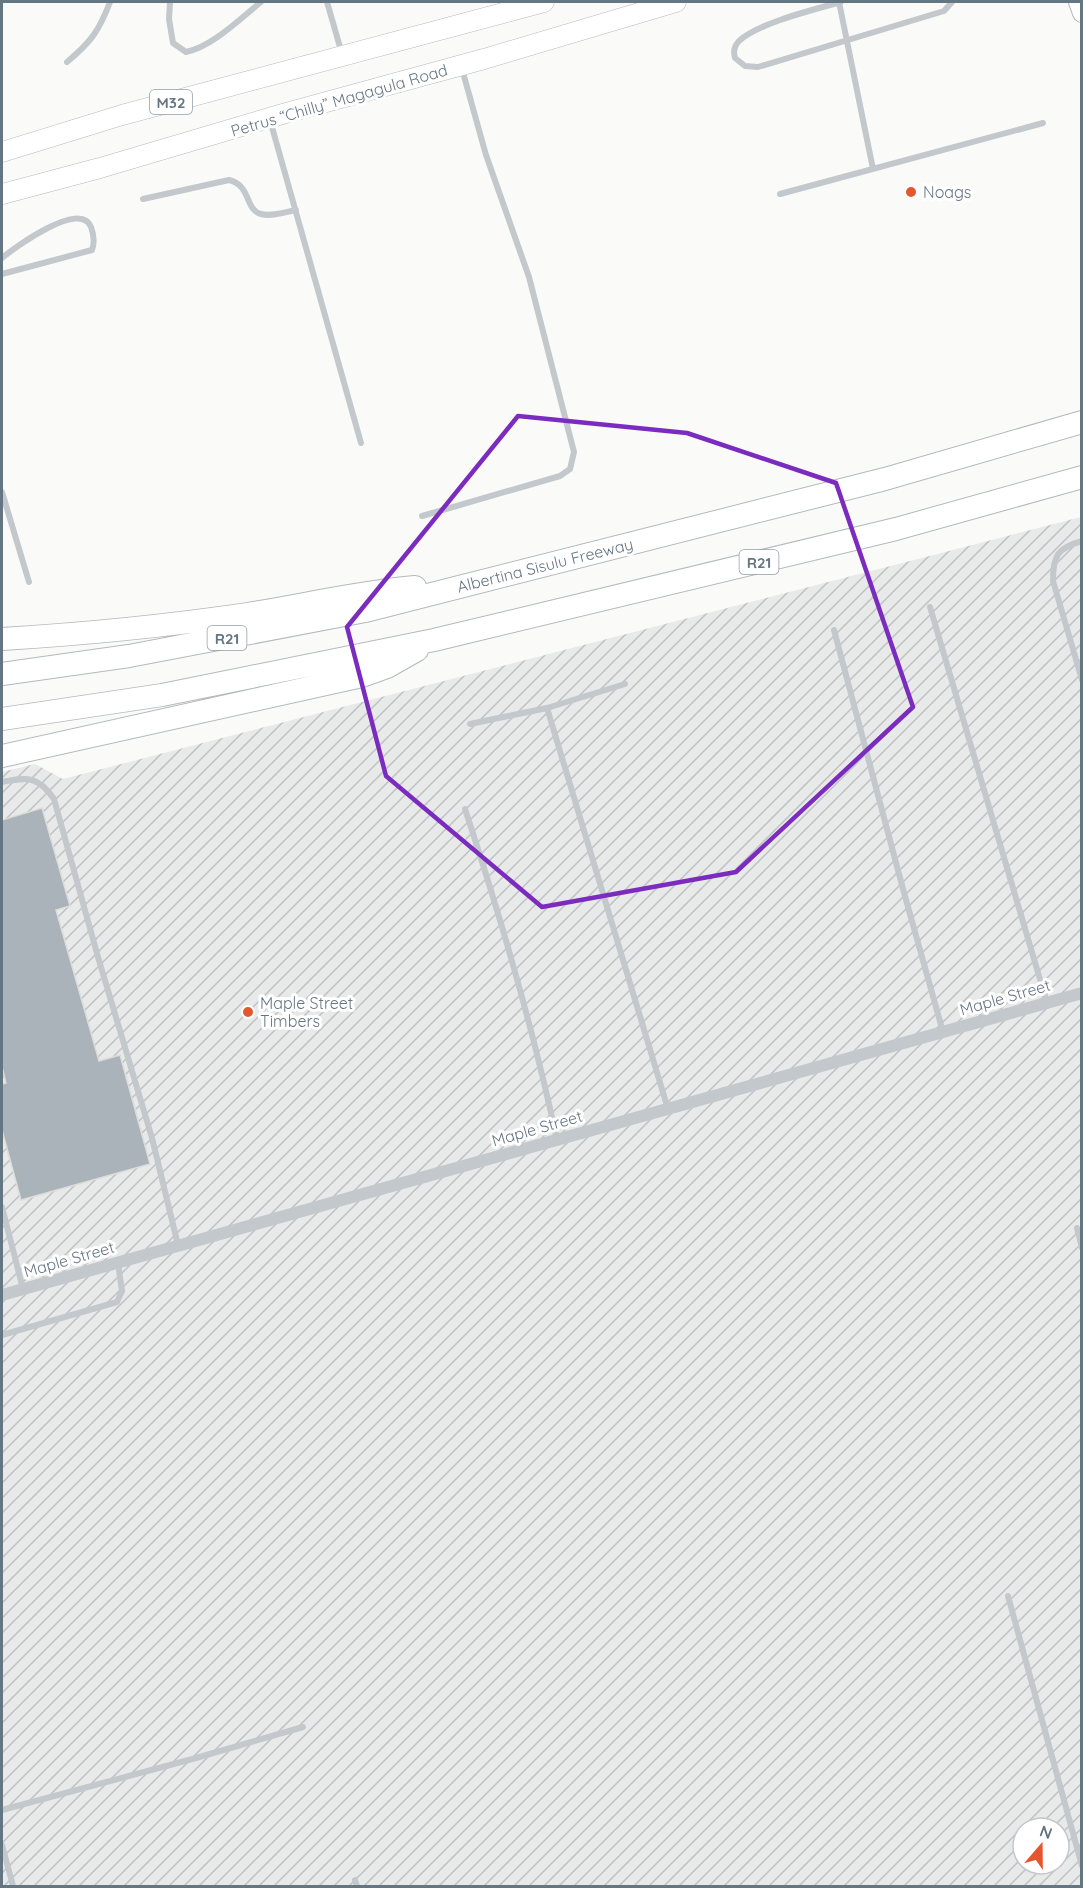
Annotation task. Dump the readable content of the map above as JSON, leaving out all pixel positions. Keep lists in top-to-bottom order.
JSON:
{
  "streets": {
    "highway": ["R21", "Albertina Sisulu Freeway"],
    "main road": ["Petrus “Chilly” Magagula Road", "M32"],
    "street": ["Maple Street"]
  },
  "places": ["Noags", "Maple Street Timbers"],
  "north": "top"
}
